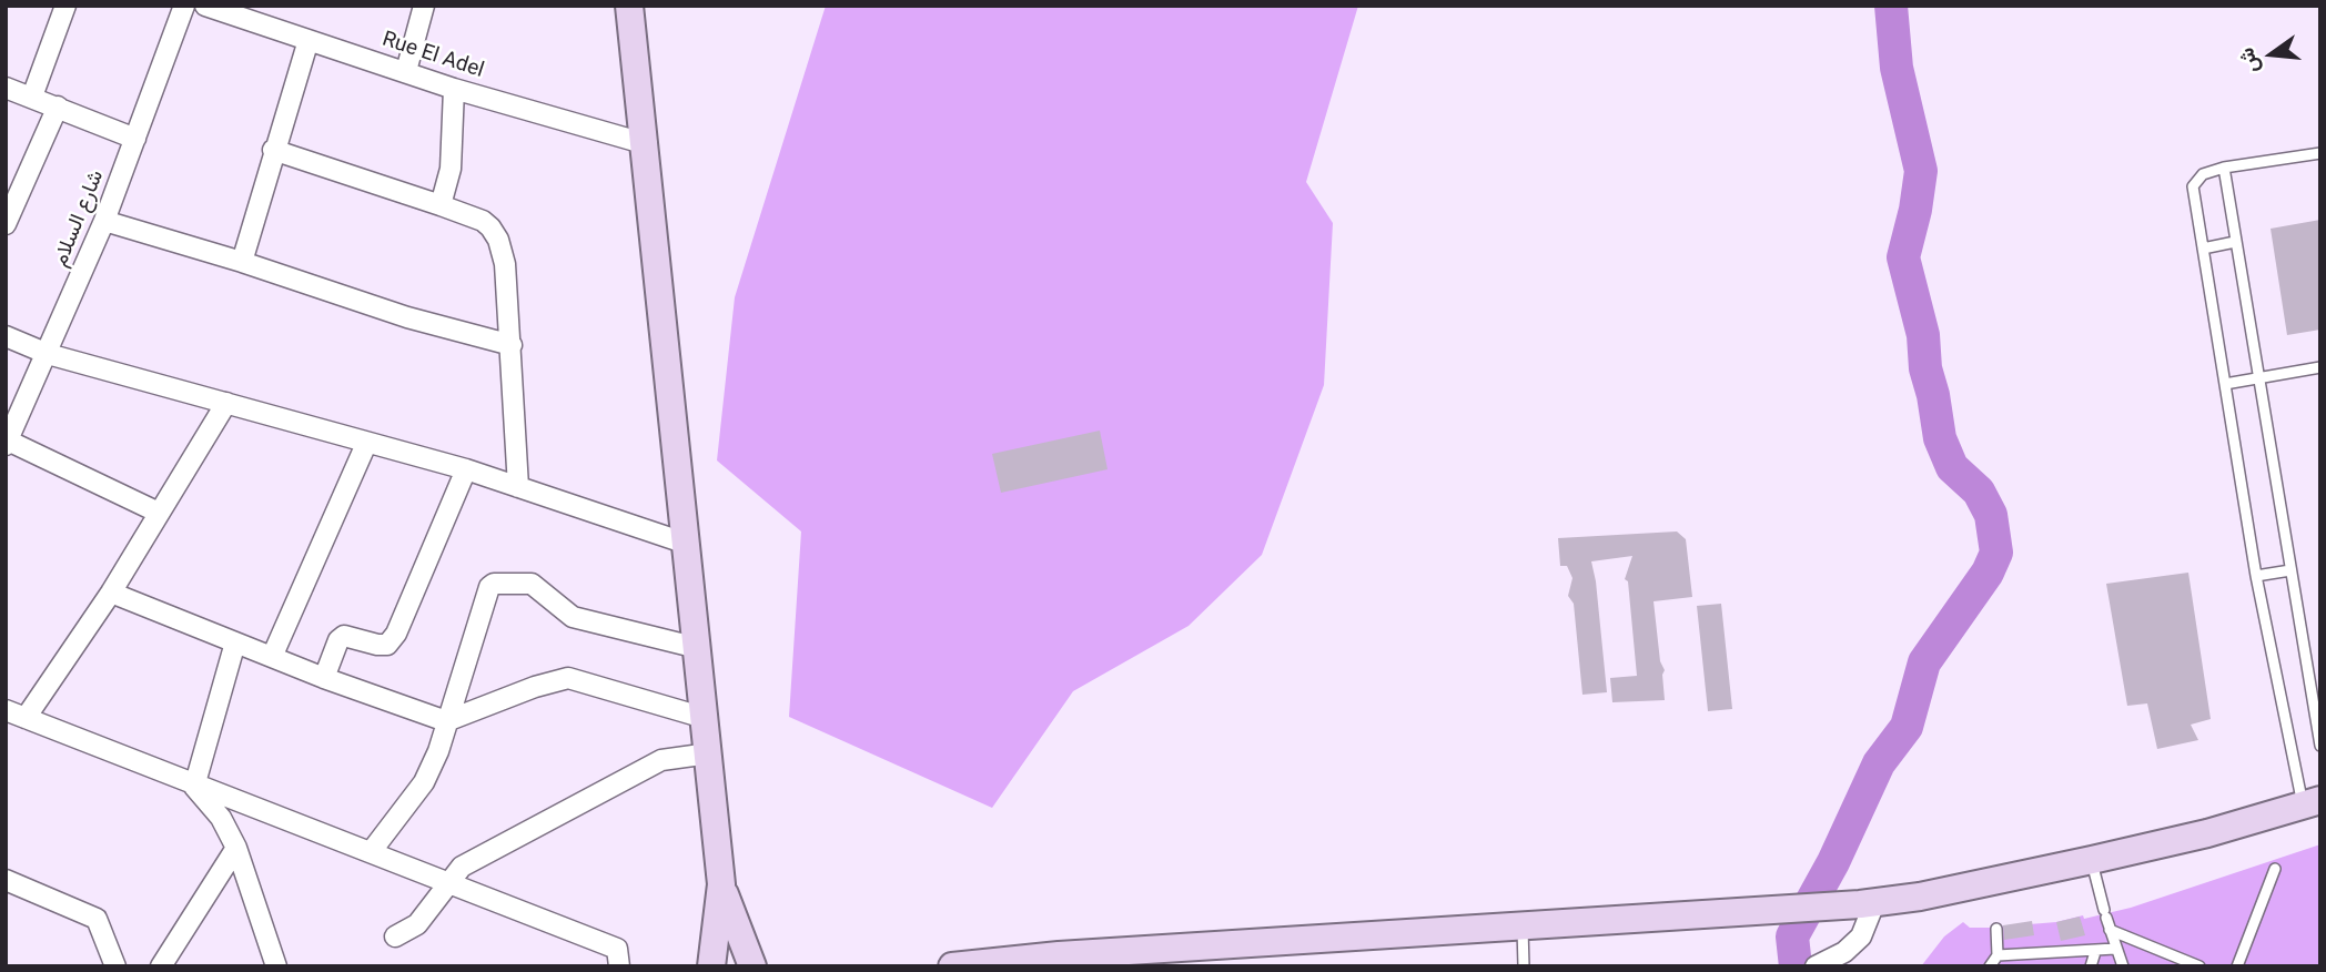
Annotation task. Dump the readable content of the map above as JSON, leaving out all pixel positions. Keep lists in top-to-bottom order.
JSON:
{
  "streets": {
    "street": ["Rue El Adel", "شارع السلام"]
  },
  "north": "left"
}
